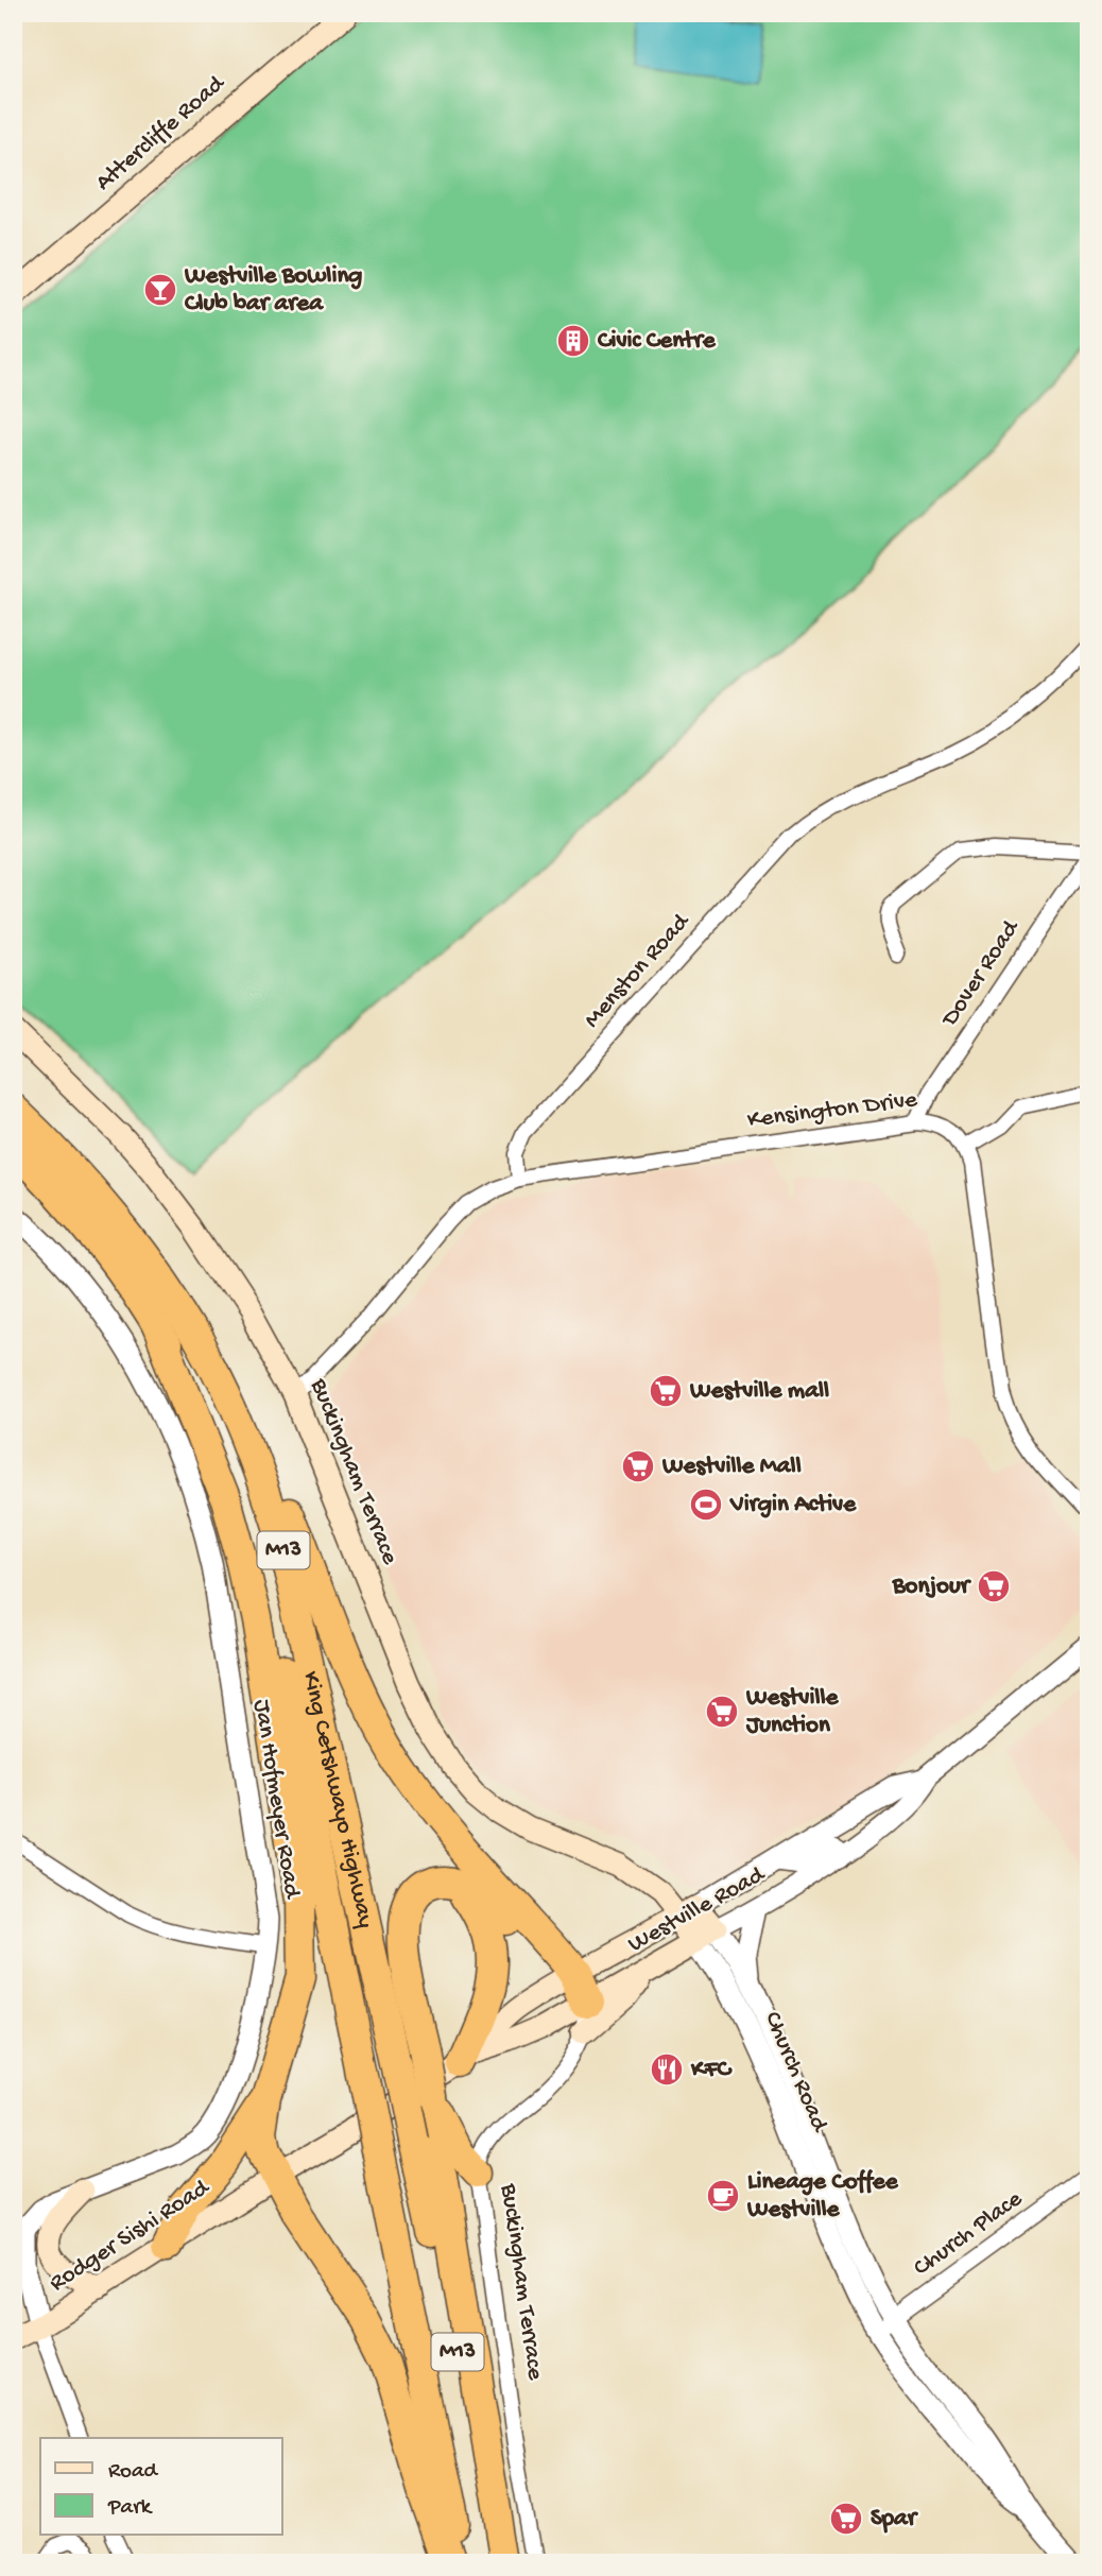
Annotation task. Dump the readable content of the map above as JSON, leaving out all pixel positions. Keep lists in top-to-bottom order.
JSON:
{
  "streets": {
    "highway": ["M13", "King Cetshwayo Highway"],
    "main road": [
      "Attercliffe Road",
      "Buckingham Terrace",
      "Westville Road",
      "Church Road",
      "Rodger Sishi Road"
    ],
    "street": [
      "Menston Road",
      "Dover Road",
      "Kensington Drive",
      "Jan Hofmeyer Road",
      "Church Place"
    ]
  },
  "crossings": [
    ["Menston Road", "Kensington Drive"],
    ["Dover Road", "Kensington Drive"],
    ["Buckingham Terrace", "Westville Road"],
    ["Buckingham Terrace", "Church Road"],
    ["Jan Hofmeyer Road", "Rodger Sishi Road"],
    ["Westville Road", "Church Road"],
    ["Westville Road", "Rodger Sishi Road"],
    ["Church Road", "Church Place"]
  ],
  "places": {
    "bar": ["Westville Bowling Club bar area"],
    "building": ["Civic Centre"],
    "supermarket": [
      "Westville mall",
      "Westville Mall",
      "Bonjour",
      "Westville Junction",
      "Spar"
    ],
    "sports": ["Virgin Active"],
    "restaurant": ["KFC"],
    "cafe": ["Lineage Coffee Westville"]
  },
  "legend": ["Road", "Park"]
}
